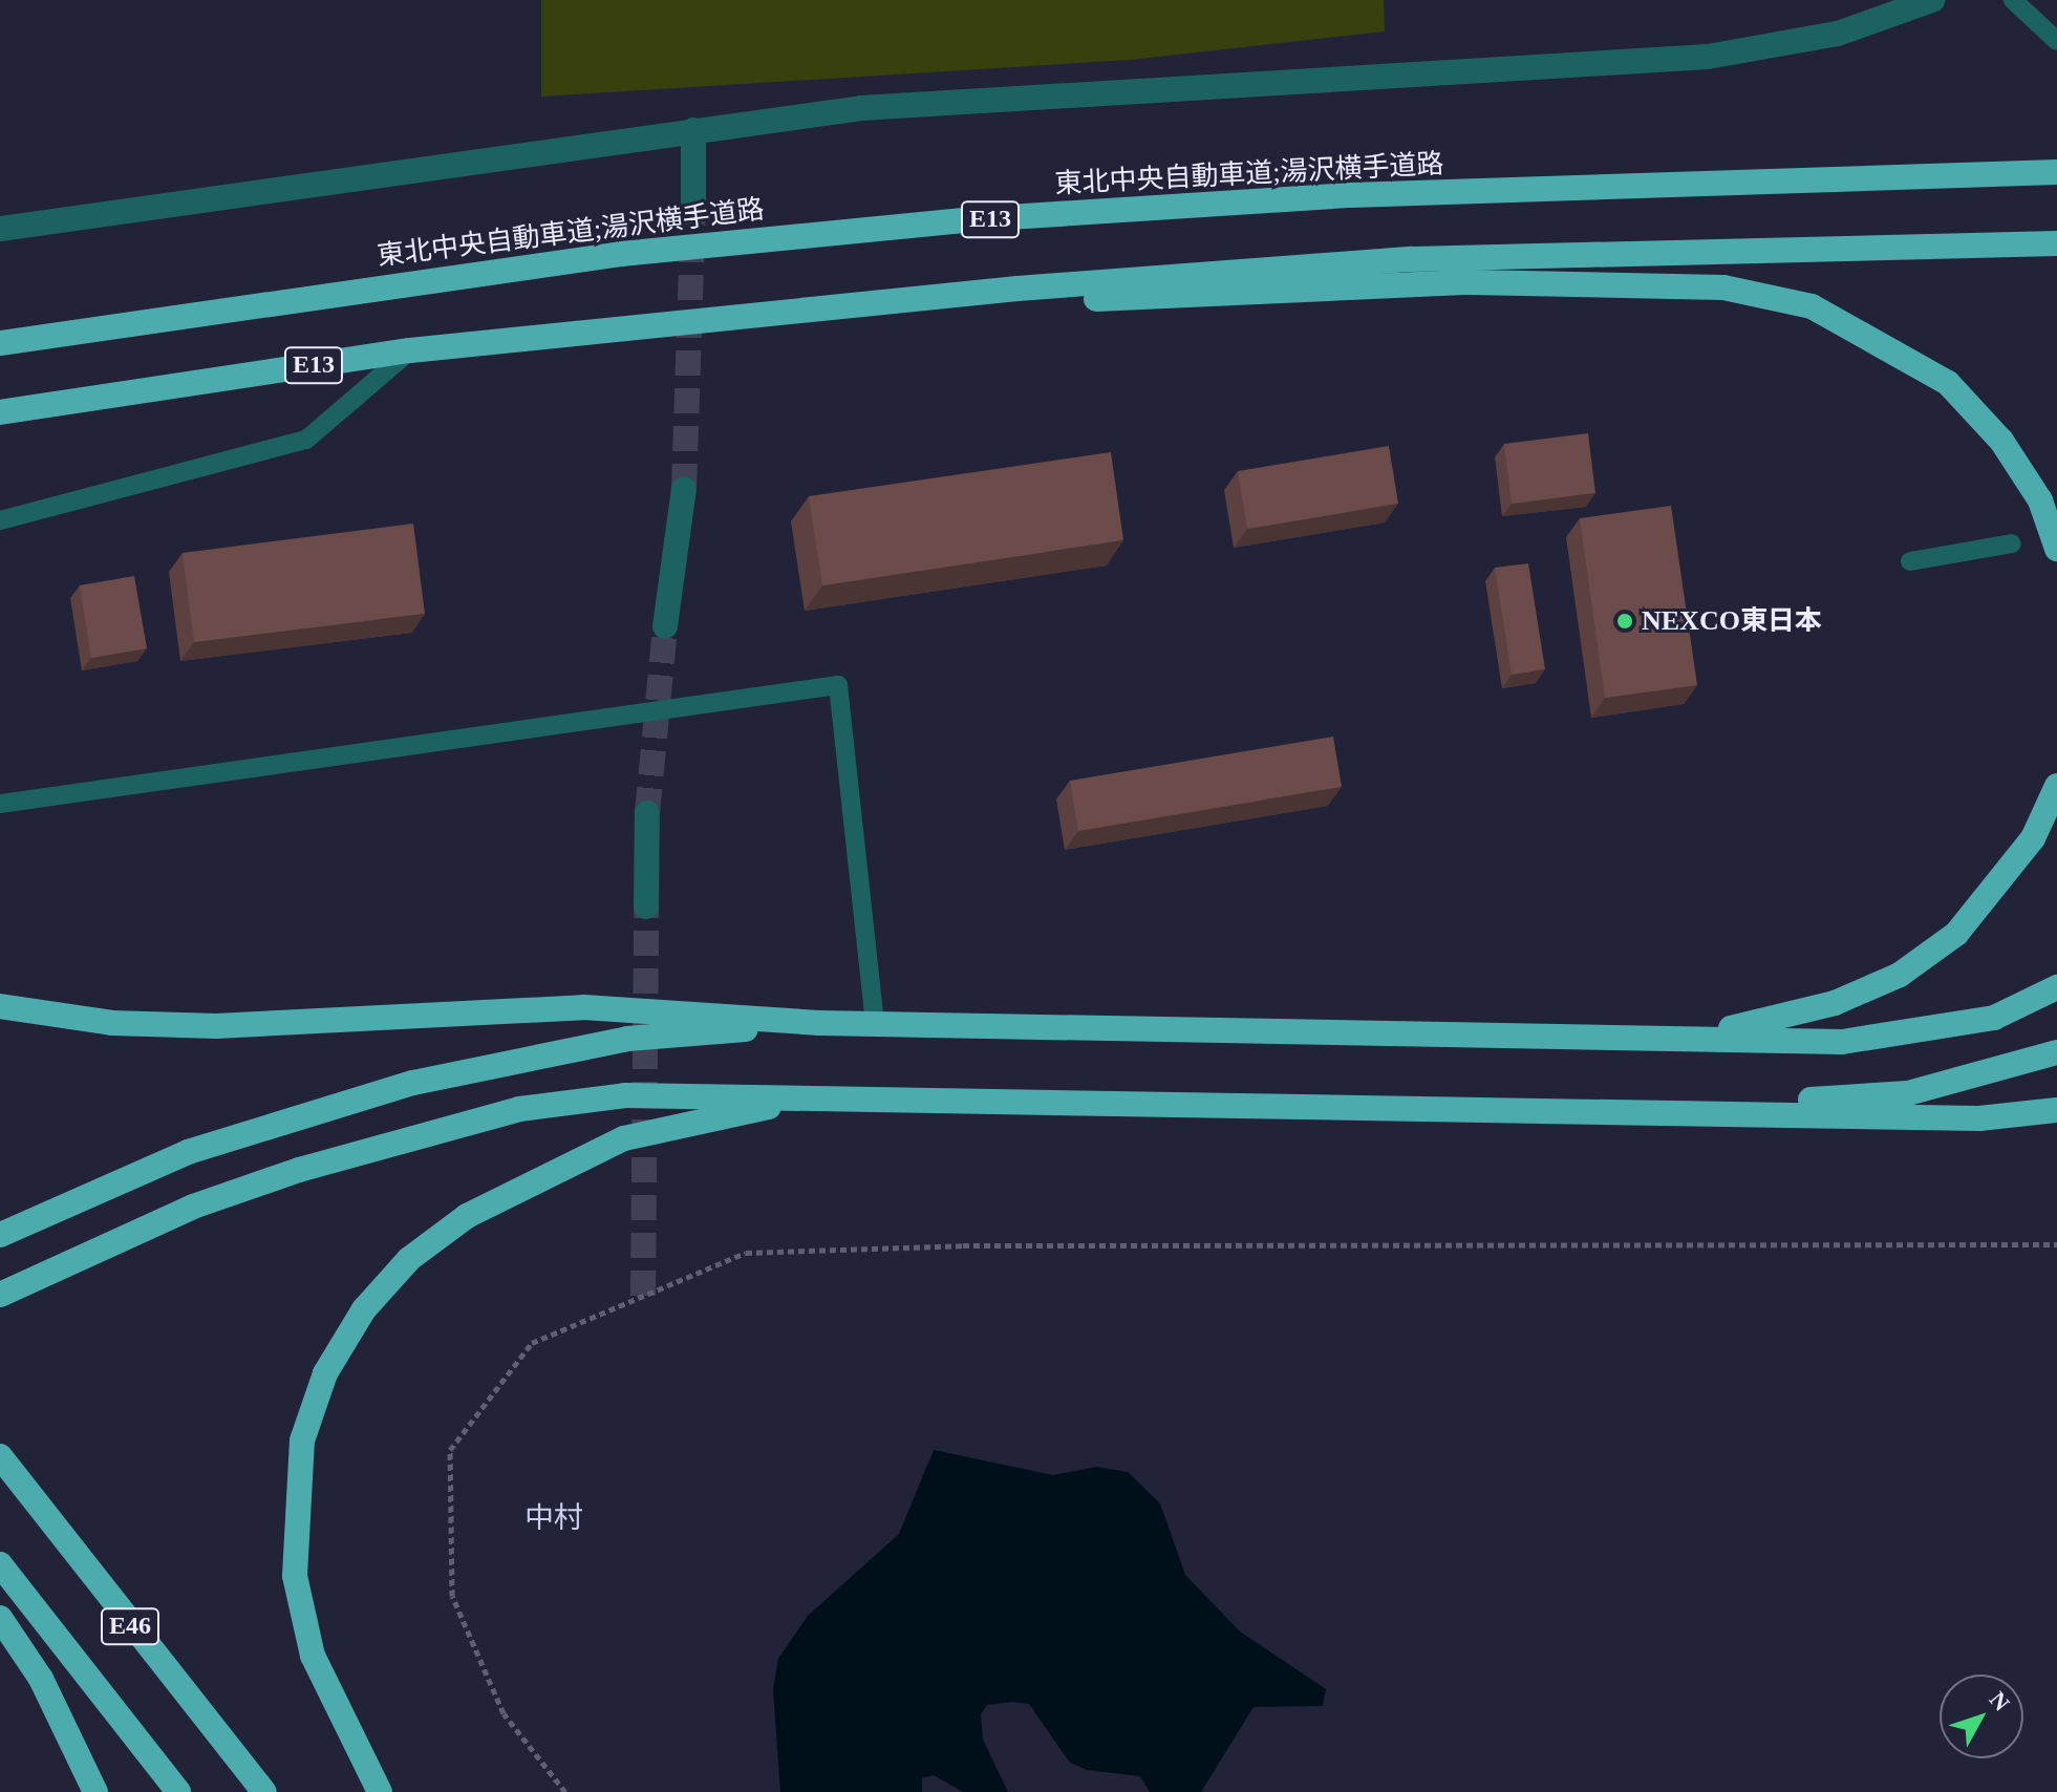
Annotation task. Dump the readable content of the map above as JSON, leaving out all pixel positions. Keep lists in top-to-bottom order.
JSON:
{
  "streets": {
    "highway": ["東北中央自動車道;湯沢横手道路", "E13", "E46"]
  },
  "districts": ["中村"],
  "places": ["NEXCO東日本"],
  "north": "top right"
}
